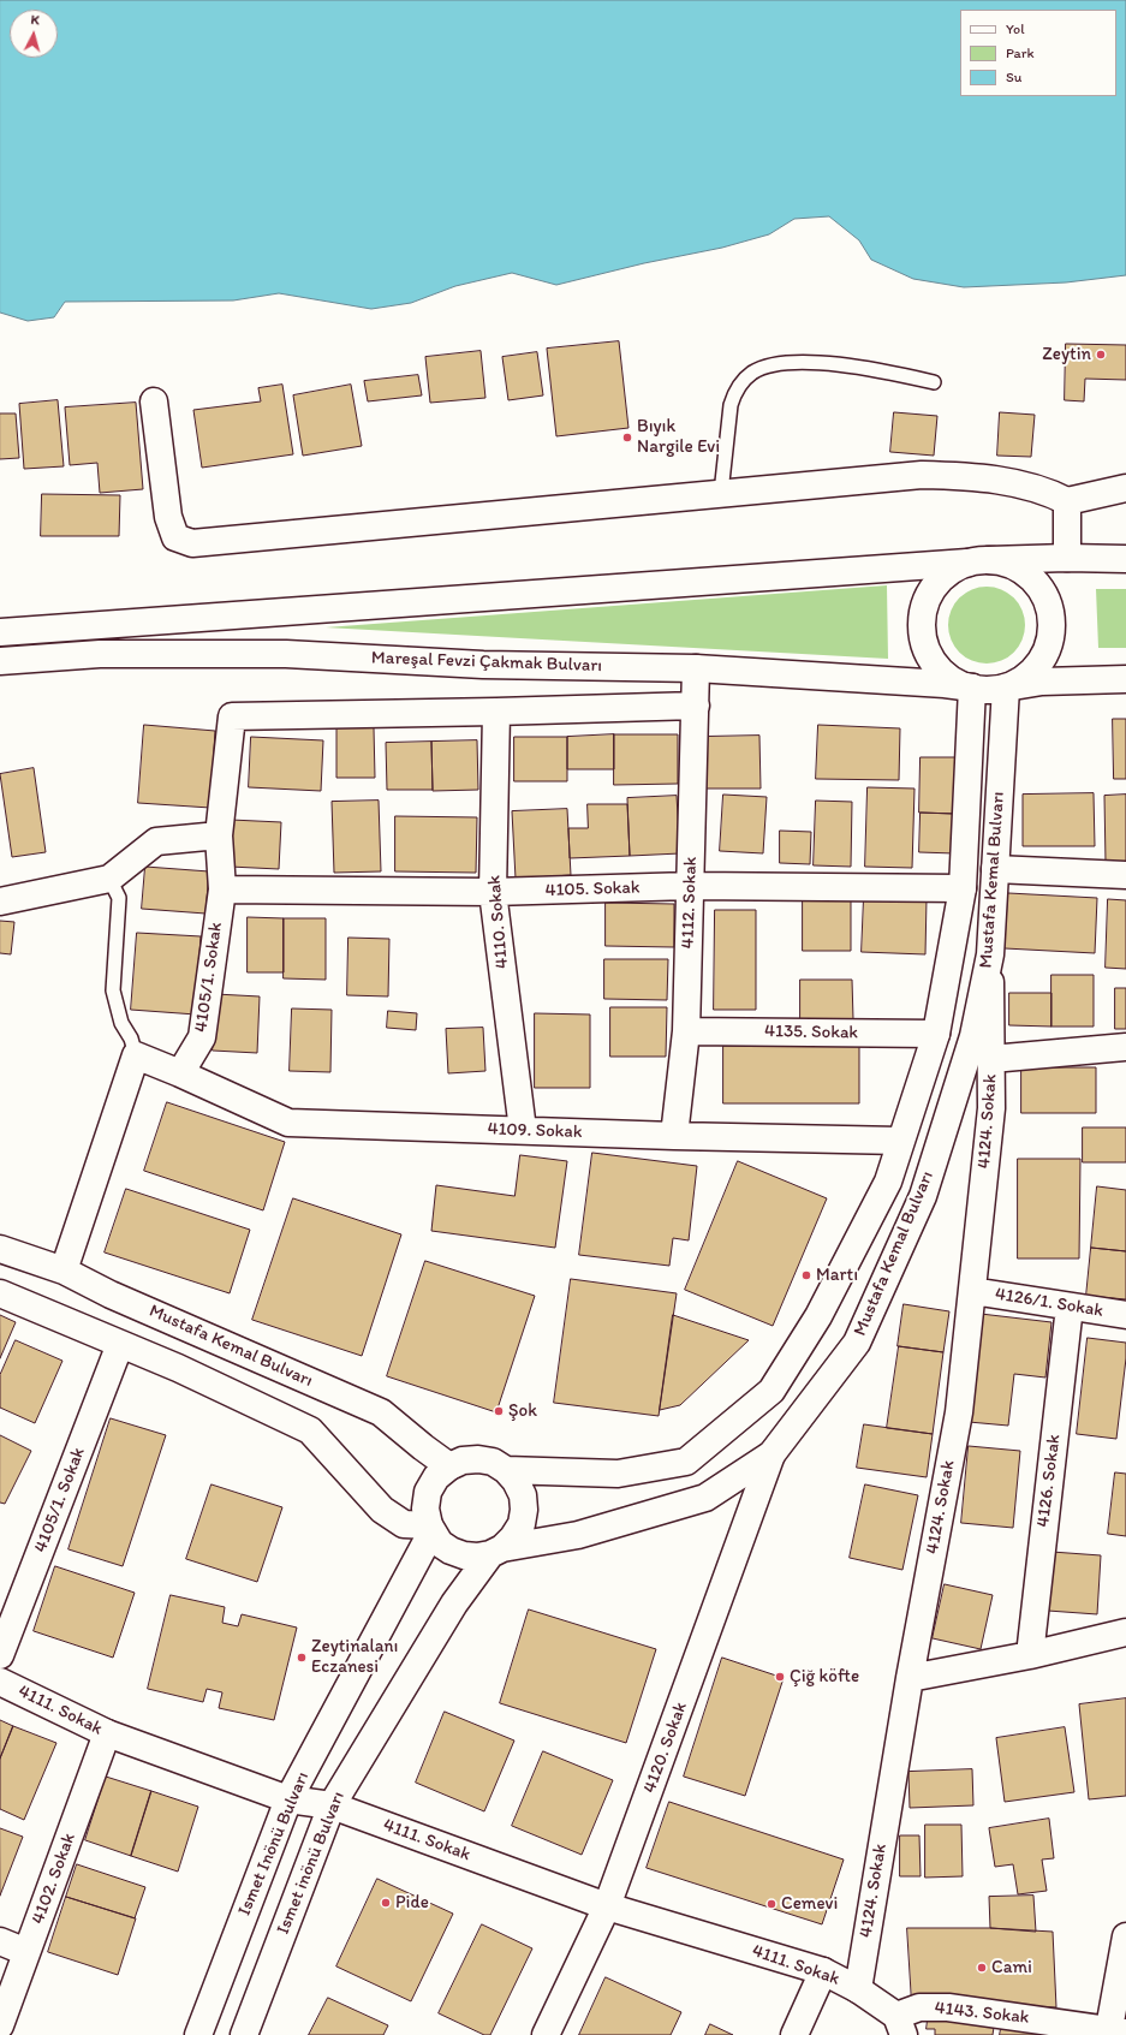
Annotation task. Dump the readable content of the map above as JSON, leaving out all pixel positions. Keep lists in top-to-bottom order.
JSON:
{
  "streets": {
    "main road": [
      "Mareşal Fevzi Çakmak Bulvarı",
      "Mustafa Kemal Bulvarı",
      "4105. Sokak",
      "4112. Sokak",
      "4110. Sokak",
      "4105/1. Sokak",
      "4135. Sokak",
      "4124. Sokak",
      "4109. Sokak",
      "4126/1. Sokak",
      "4126. Sokak",
      "4111. Sokak",
      "4120. Sokak",
      "Ismet Inönü Bulvarı",
      "Ismet inönü Bulvarı",
      "4102. Sokak",
      "4143. Sokak"
    ]
  },
  "crossings": [
    ["Mareşal Fevzi Çakmak Bulvarı", "Mustafa Kemal Bulvarı"],
    ["Mareşal Fevzi Çakmak Bulvarı", "4112. Sokak"],
    ["Mustafa Kemal Bulvarı", "4105. Sokak"],
    ["Mustafa Kemal Bulvarı", "4135. Sokak"],
    ["Mustafa Kemal Bulvarı", "4124. Sokak"],
    ["Mustafa Kemal Bulvarı", "4109. Sokak"],
    ["Mustafa Kemal Bulvarı", "4120. Sokak"],
    ["Mustafa Kemal Bulvarı", "Ismet Inönü Bulvarı"],
    ["Mustafa Kemal Bulvarı", "Ismet inönü Bulvarı"],
    ["4105. Sokak", "4112. Sokak"],
    ["4105. Sokak", "4110. Sokak"],
    ["4105. Sokak", "4105/1. Sokak"],
    ["4112. Sokak", "4135. Sokak"],
    ["4112. Sokak", "4109. Sokak"],
    ["4110. Sokak", "4105/1. Sokak"],
    ["4110. Sokak", "4109. Sokak"],
    ["4105/1. Sokak", "4109. Sokak"],
    ["4124. Sokak", "4126/1. Sokak"],
    ["4124. Sokak", "4111. Sokak"],
    ["4126/1. Sokak", "4126. Sokak"],
    ["4111. Sokak", "4120. Sokak"],
    ["4111. Sokak", "Ismet Inönü Bulvarı"],
    ["4111. Sokak", "Ismet inönü Bulvarı"],
    ["4111. Sokak", "4102. Sokak"],
    ["Ismet Inönü Bulvarı", "Ismet inönü Bulvarı"]
  ],
  "places": [
    "Zeytin",
    "Bıyık Nargile Evi",
    "Martı",
    "Şok",
    "Zeytinalanı Eczanesi",
    "Çiğ köfte",
    "Pide",
    "Cemevi",
    "Cami"
  ],
  "legend": ["Yol", "Park", "Su"],
  "north": "top"
}
